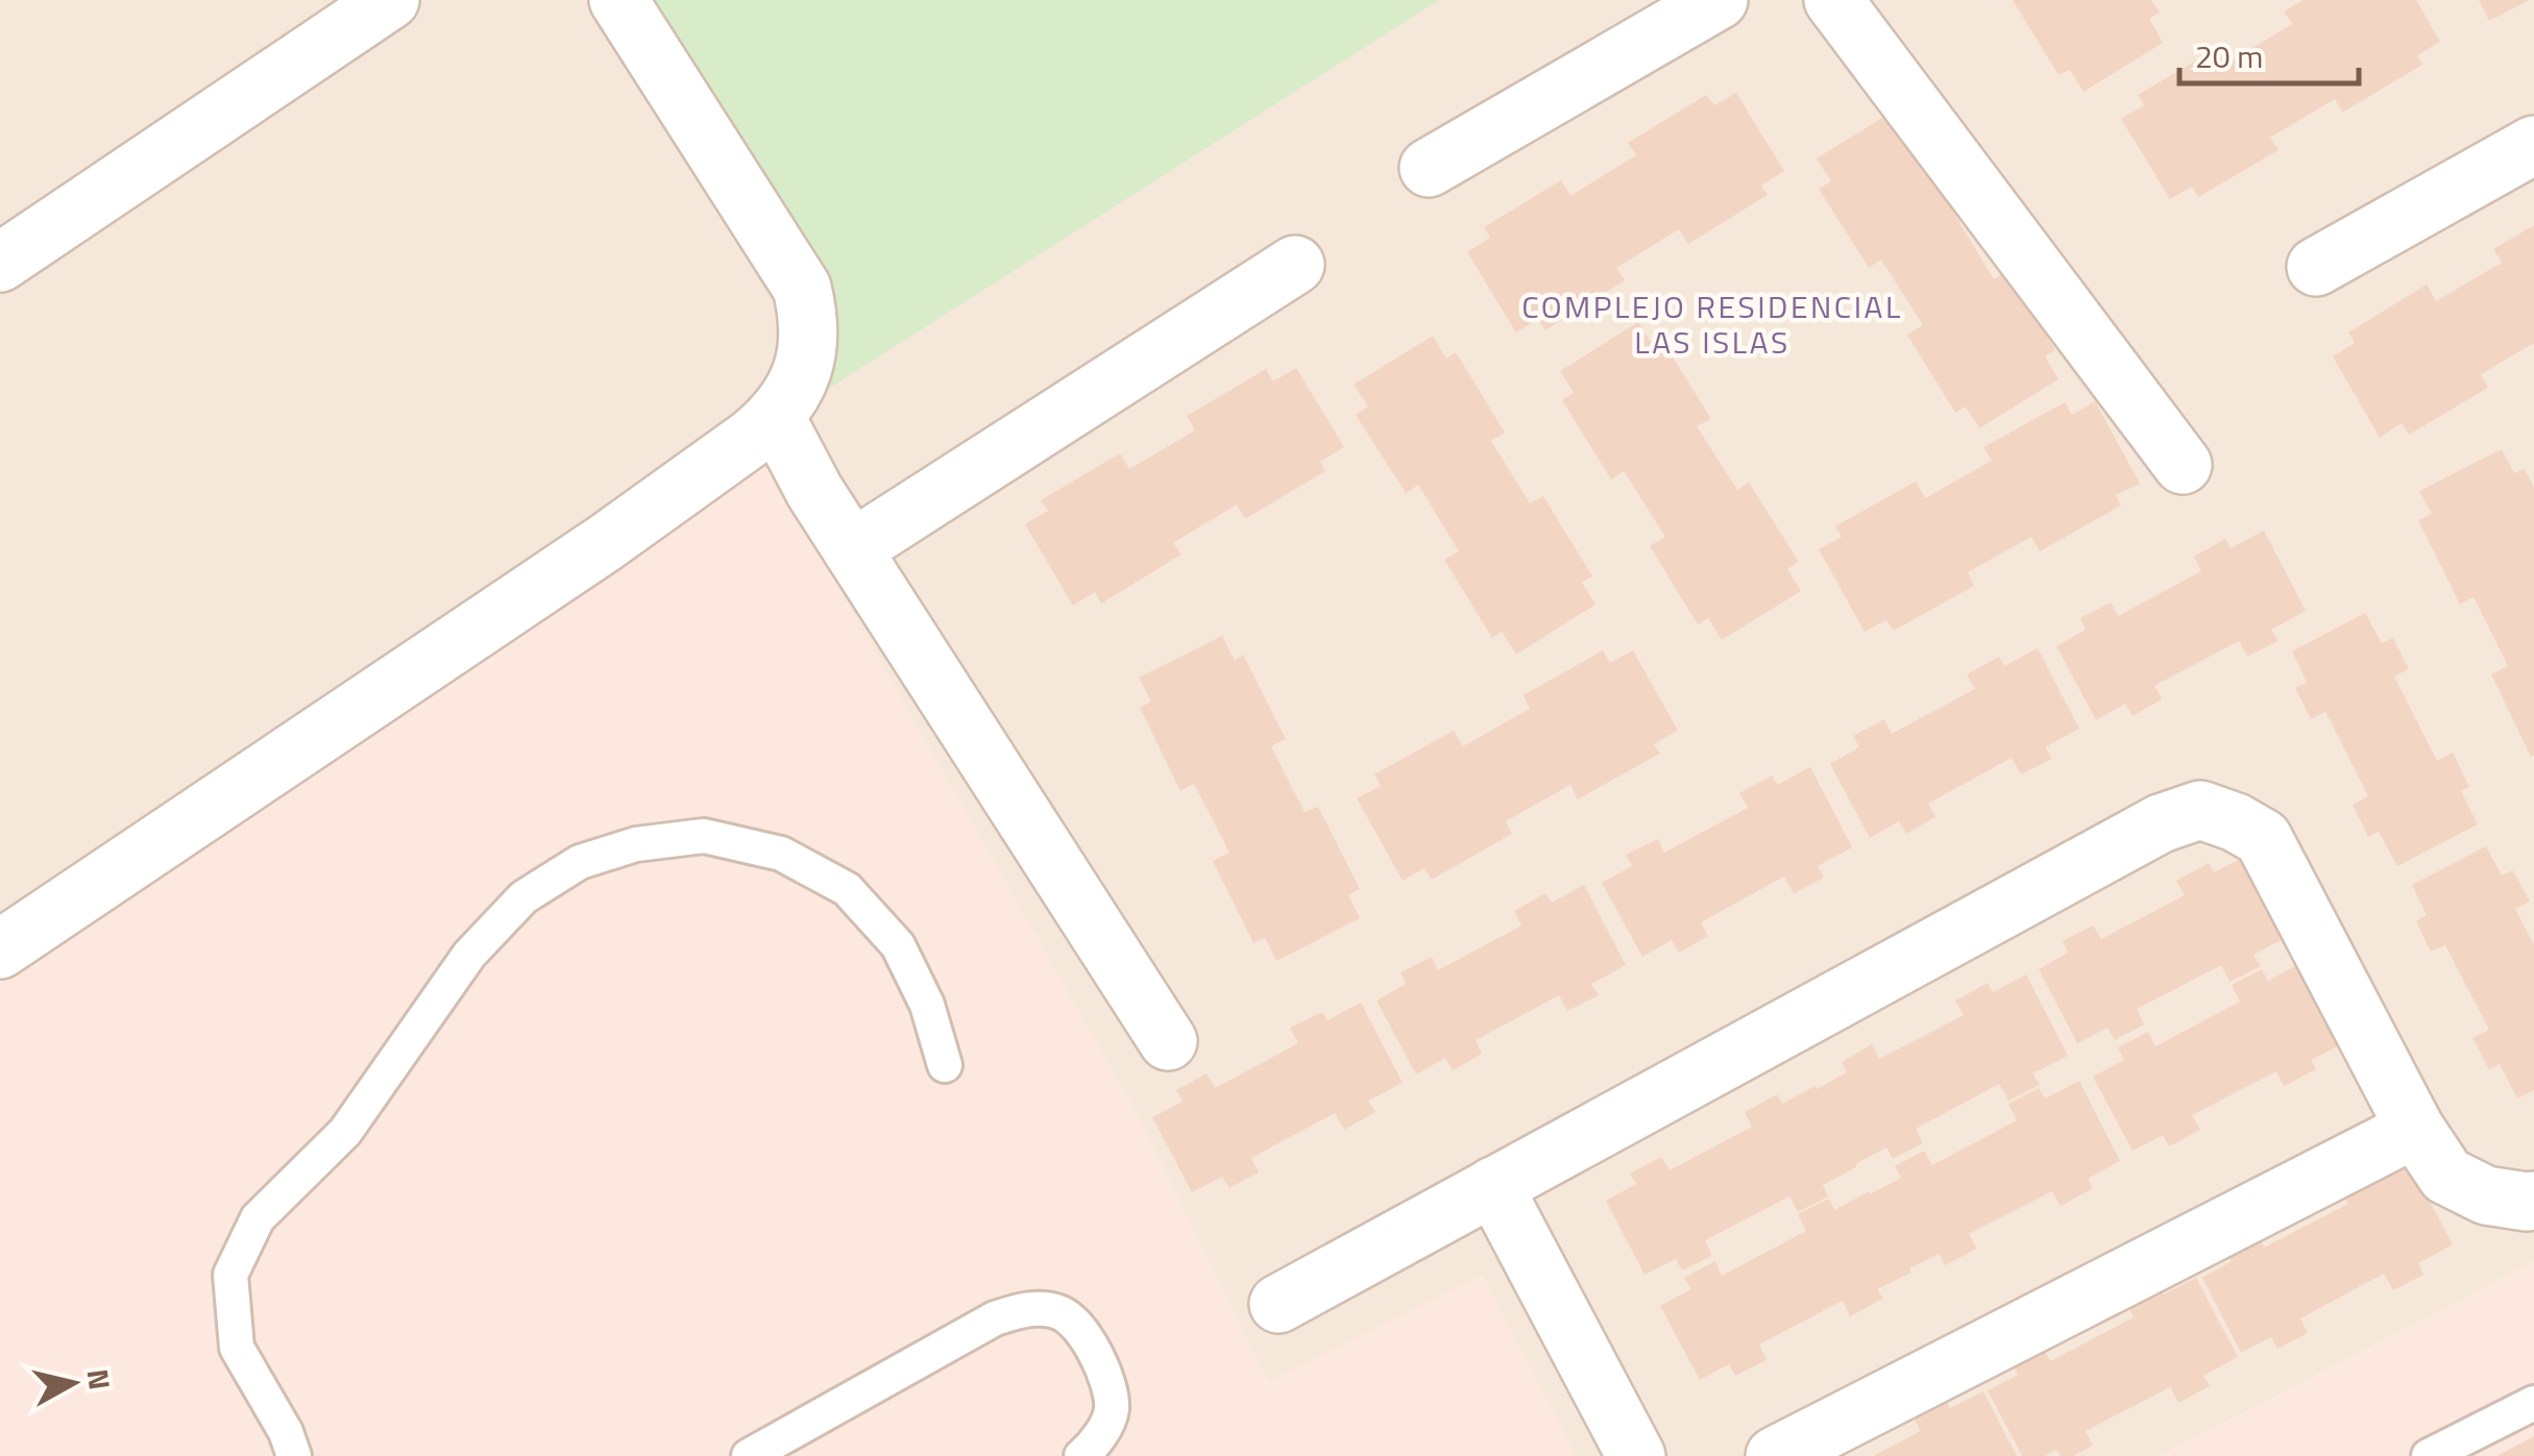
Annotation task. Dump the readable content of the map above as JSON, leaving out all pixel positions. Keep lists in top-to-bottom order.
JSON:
{
  "districts": ["COMPLEJO RESIDENCIAL LAS ISLAS"],
  "scale_bar": "20 m",
  "north": "right"
}
